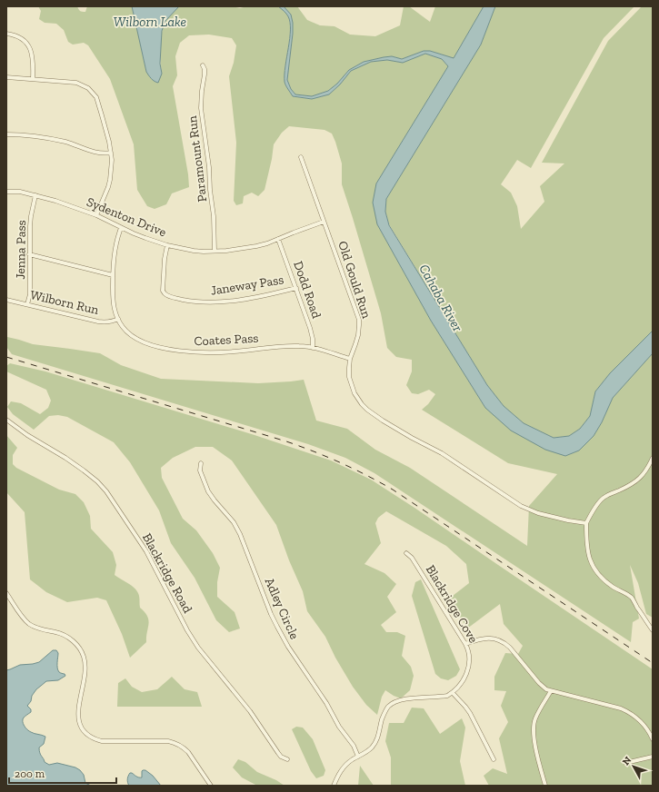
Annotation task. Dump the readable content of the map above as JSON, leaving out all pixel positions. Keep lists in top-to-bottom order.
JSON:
{
  "streets": {
    "street": [
      "Paramount Run",
      "Sydenton Drive",
      "Jenna Pass",
      "Old Gould Run",
      "Janeway Pass",
      "Dodd Road",
      "Wilborn Run",
      "Coates Pass",
      "Blackridge Road",
      "Blackridge Cove",
      "Adley Circle"
    ]
  },
  "crossings": [
    ["Paramount Run", "Sydenton Drive"],
    ["Sydenton Drive", "Jenna Pass"],
    ["Sydenton Drive", "Old Gould Run"],
    ["Sydenton Drive", "Janeway Pass"],
    ["Sydenton Drive", "Dodd Road"],
    ["Sydenton Drive", "Coates Pass"],
    ["Jenna Pass", "Wilborn Run"],
    ["Old Gould Run", "Coates Pass"],
    ["Janeway Pass", "Dodd Road"],
    ["Dodd Road", "Coates Pass"],
    ["Wilborn Run", "Coates Pass"]
  ],
  "water": ["Wilborn Lake", "Cahaba River"],
  "scale_bar": "200 m",
  "north": "top left"
}
